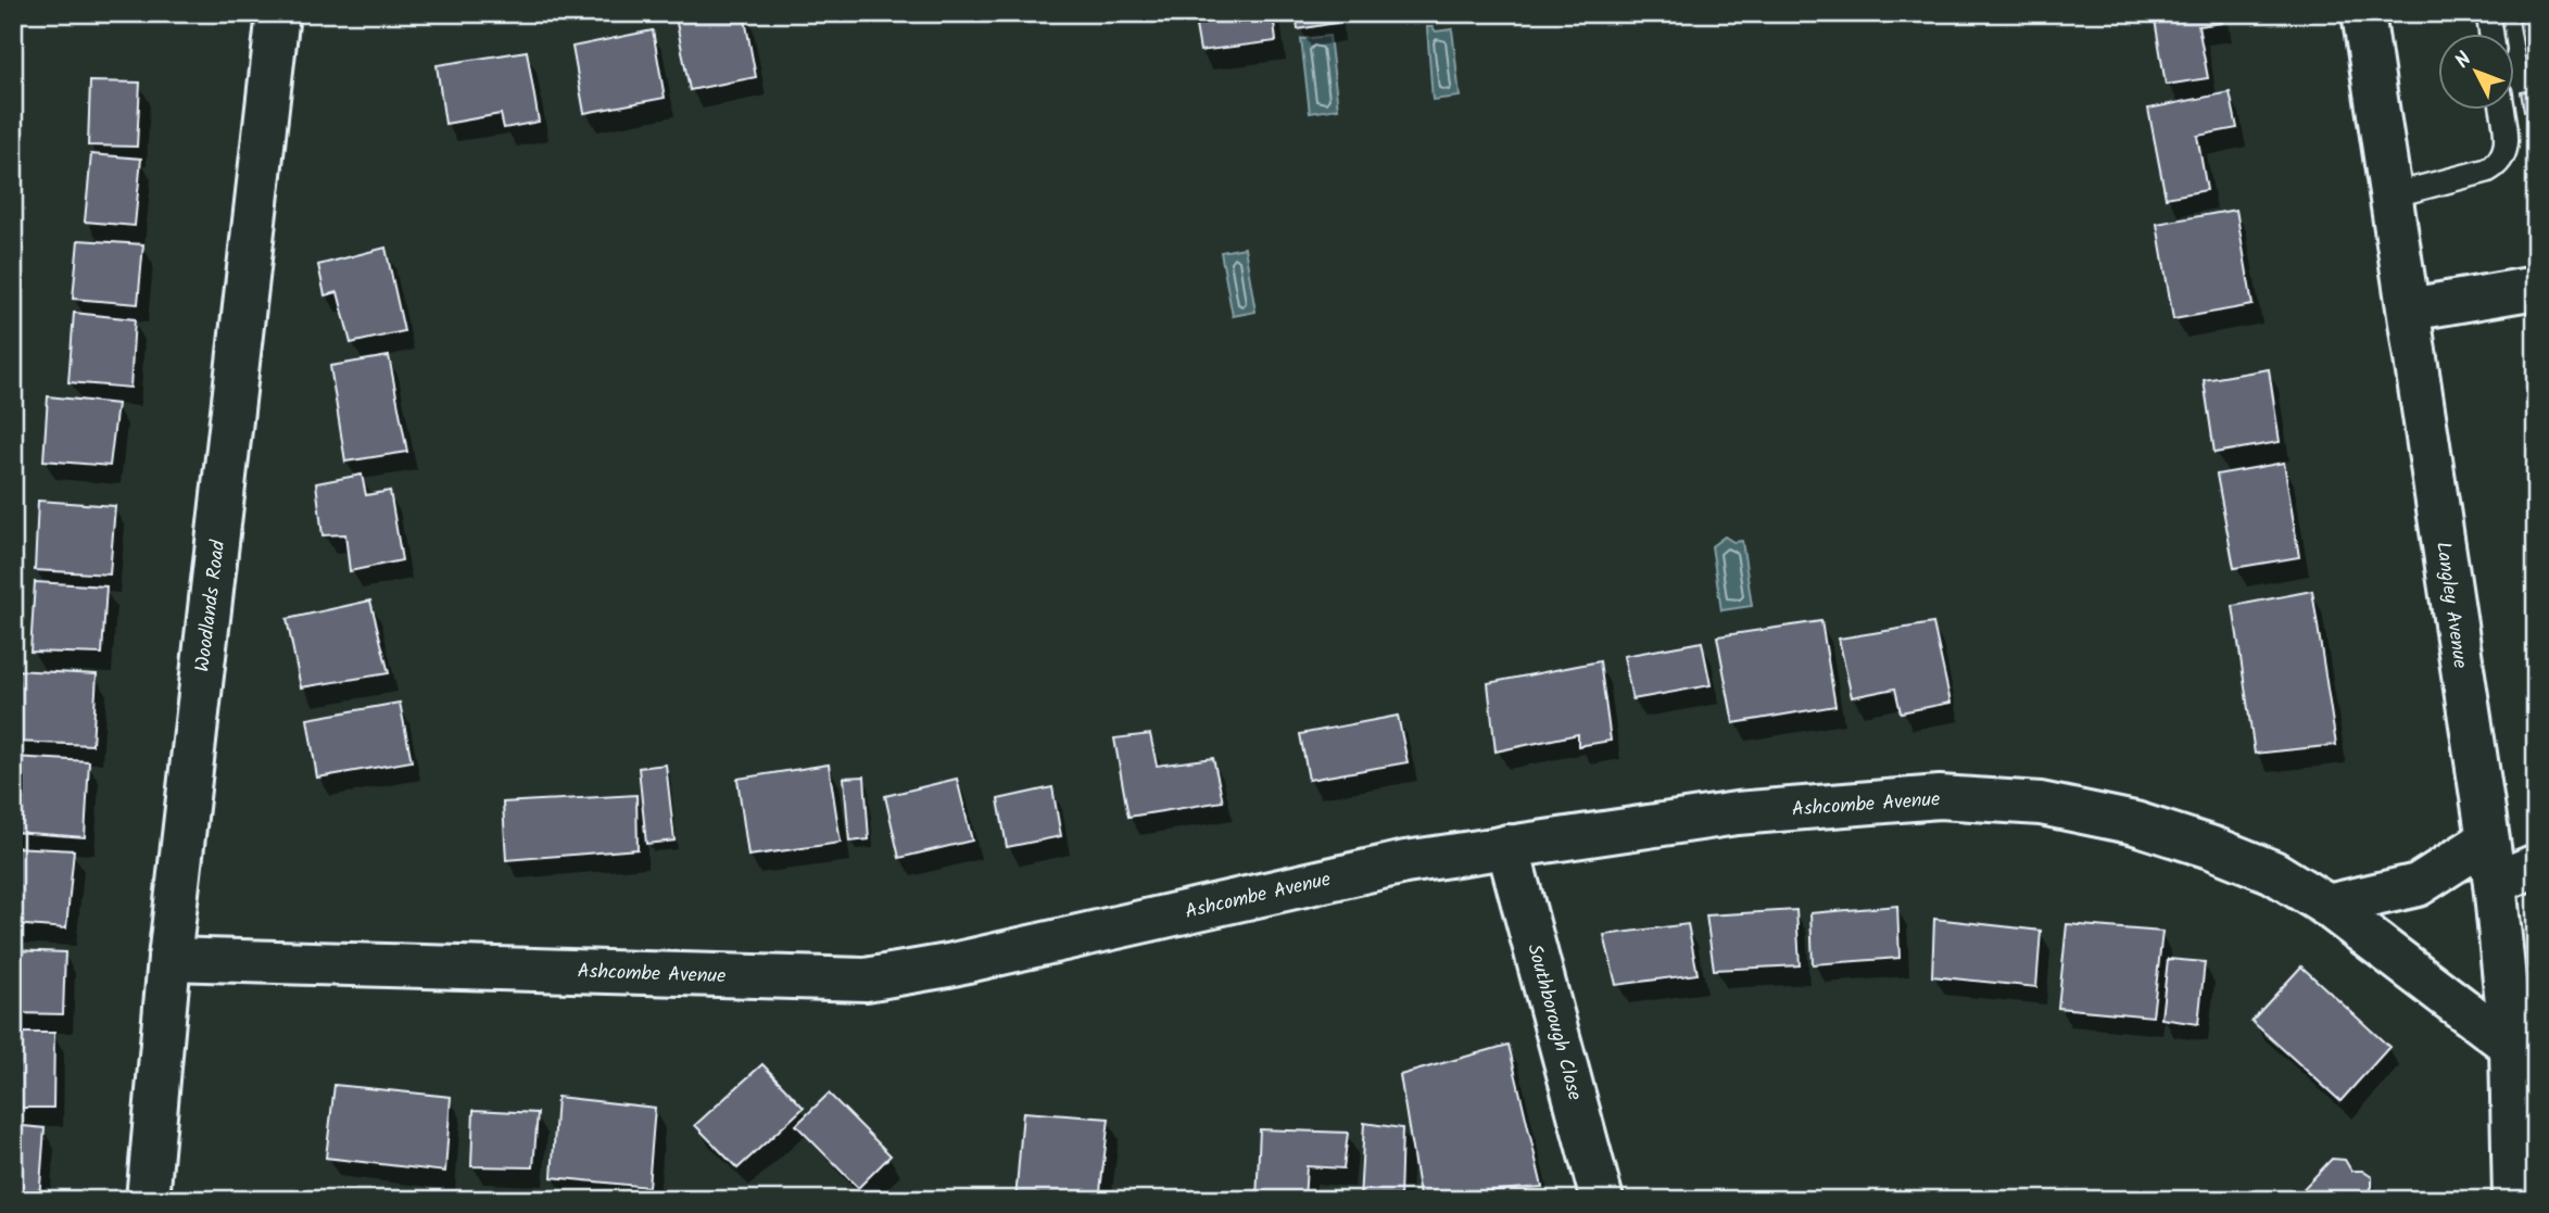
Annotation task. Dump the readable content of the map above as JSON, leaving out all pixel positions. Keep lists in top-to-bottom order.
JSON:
{
  "streets": {
    "street": [
      "Langley Avenue",
      "Woodlands Road",
      "Ashcombe Avenue",
      "Southborough Close"
    ]
  },
  "crossings": [
    ["Langley Avenue", "Ashcombe Avenue"],
    ["Woodlands Road", "Ashcombe Avenue"],
    ["Ashcombe Avenue", "Southborough Close"]
  ],
  "north": "top left"
}
